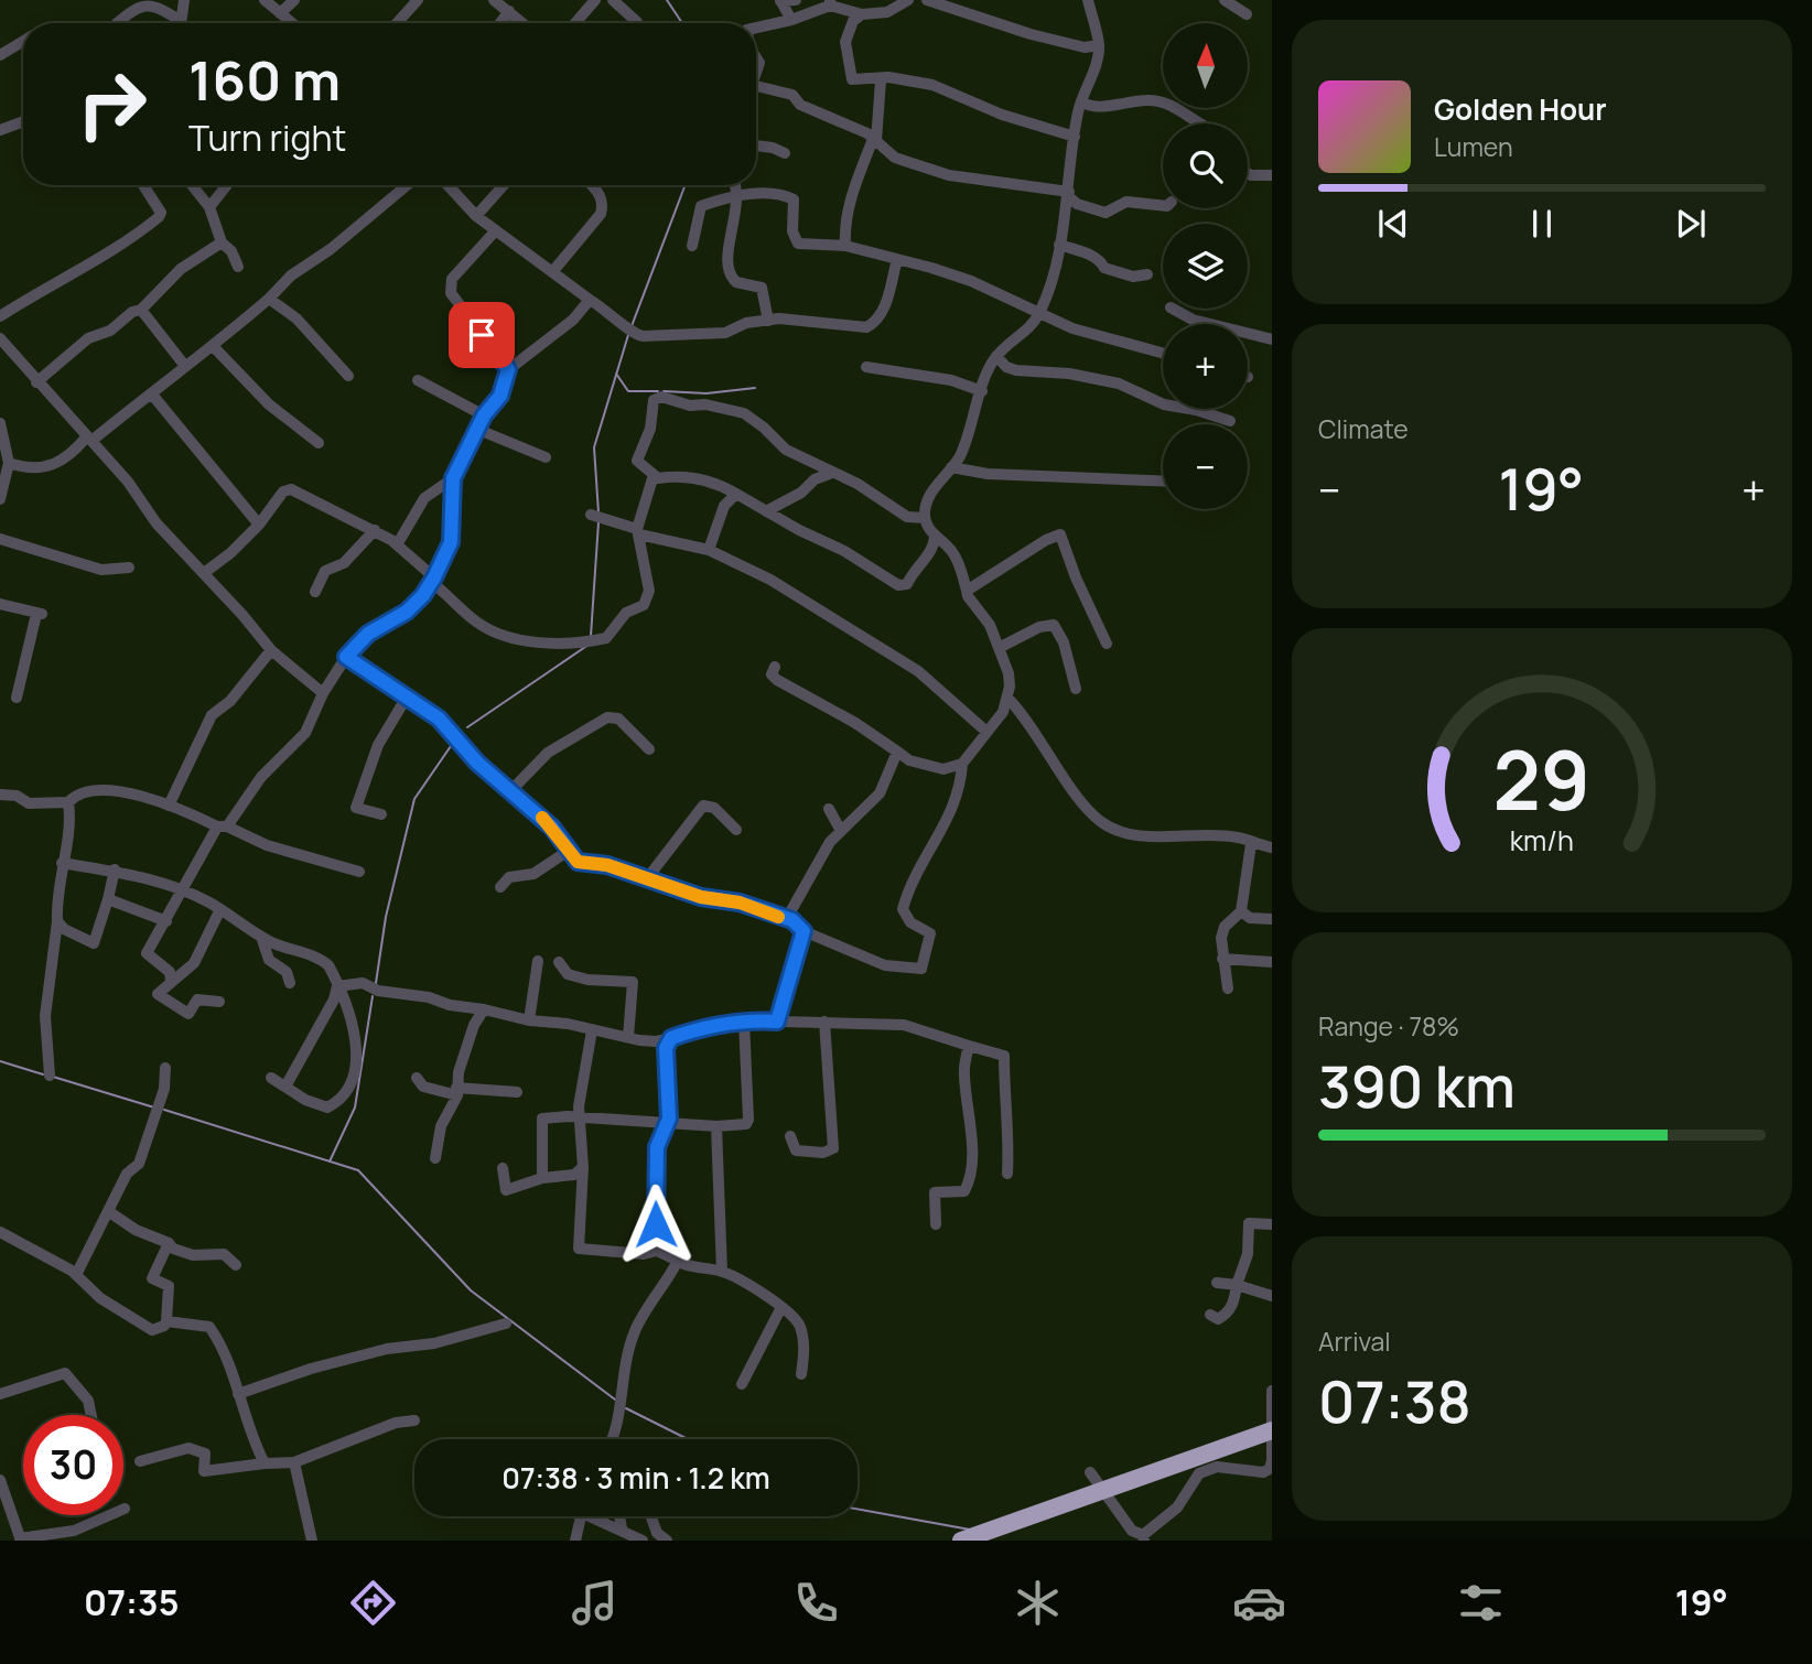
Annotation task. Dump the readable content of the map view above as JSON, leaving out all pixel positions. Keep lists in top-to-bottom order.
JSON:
{
  "north": "top",
  "page": {
    "map_buttons": ["+", "−"],
    "turn": ["160 m", "Turn right"],
    "song": ["Golden Hour", "Lumen"],
    "tile": [
      "Climate",
      ["Range · 78%", "390 km"],
      ["Arrival", "07:38"]
    ],
    "heat": ["−", "19°", "+"],
    "limit": "30",
    "trip": "07:38 · 3 min · 1.2 km",
    "tabs": ["07:35", "19°"],
    "gauge": ["29", "km/h"]
  }
}
